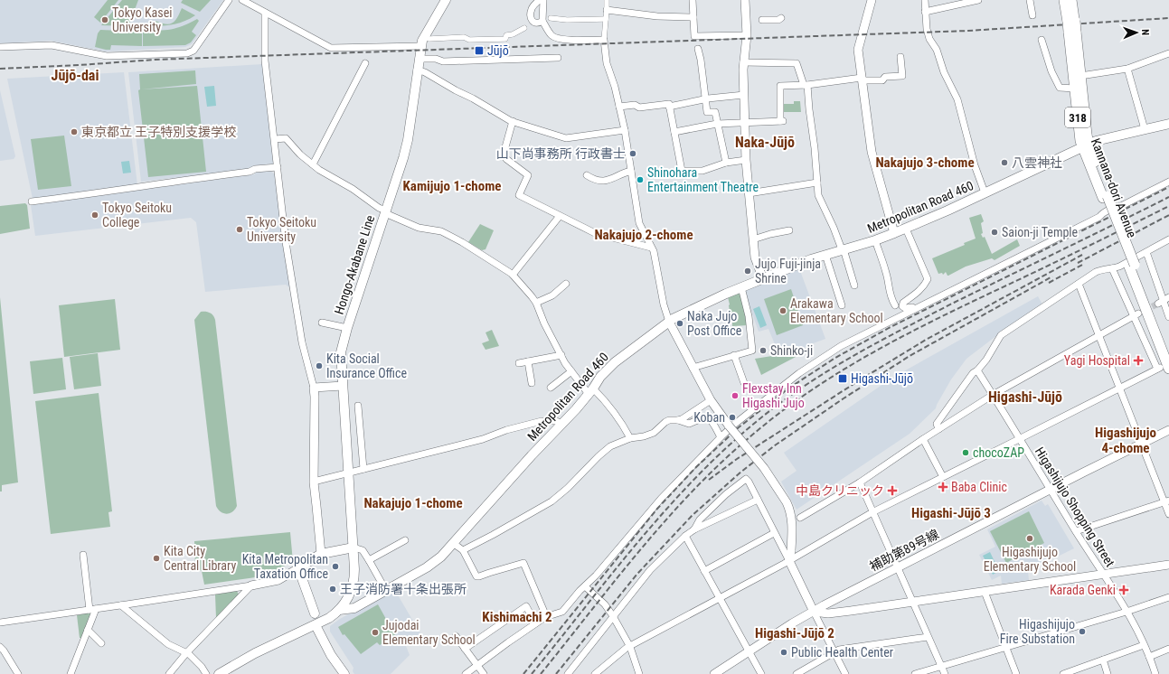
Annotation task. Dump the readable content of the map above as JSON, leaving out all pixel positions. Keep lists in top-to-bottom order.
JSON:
{
  "streets": {
    "main road": [
      "318",
      "Kannana-dori Avenue",
      "Metropolitan Road 460",
      "Hongo-Akabane Line"
    ],
    "street": ["Higashijujo Shopping Street", "補助第89号線"]
  },
  "crossings": [
    ["318", "Kannana-dori Avenue"],
    ["318", "Metropolitan Road 460"],
    ["Kannana-dori Avenue", "Metropolitan Road 460"],
    ["Metropolitan Road 460", "Hongo-Akabane Line"],
    ["Higashijujo Shopping Street", "補助第89号線"]
  ],
  "districts": [
    "Jūjō-dai",
    "Naka-Jūjō",
    "Nakajujo 3-chome",
    "Kamijujo 1-chome",
    "Nakajujo 2-chome",
    "Higashi-Jūjō",
    "Higashijujo 4-chome",
    "Nakajujo 1-chome",
    "Higashi-Jūjō 3",
    "Kishimachi 2",
    "Higashi-Jūjō 2"
  ],
  "places": {
    "other": [
      "Tokyo Kasei University",
      "東京都立 王子特別支援学校",
      "山下尚事務所 行政書士",
      "八雲神社",
      "Shinohara Entertainment Theatre",
      "Tokyo Seitoku College",
      "Tokyo Seitoku University",
      "Saion-ji Temple",
      "Jujo Fuji-jinja Shrine",
      "Arakawa Elementary School",
      "Naka Jujo Post Office",
      "Shinko-ji",
      "Kita Social Insurance Office",
      "Flexstay Inn Higashi Jujo",
      "Koban",
      "chocoZAP",
      "Higashijujo Elementary School",
      "Kita City Central Library",
      "Kita Metropolitan Taxation Office",
      "王子消防署十条出張所",
      "Higashijujo Fire Substation",
      "Jujodai Elementary School",
      "Public Health Center"
    ],
    "transit": ["Jūjō", "Higashi-Jūjō"],
    "health": [
      "Yagi Hospital",
      "Baba Clinic",
      "中島クリニック",
      "Karada Genki"
    ]
  },
  "north": "right"
}
